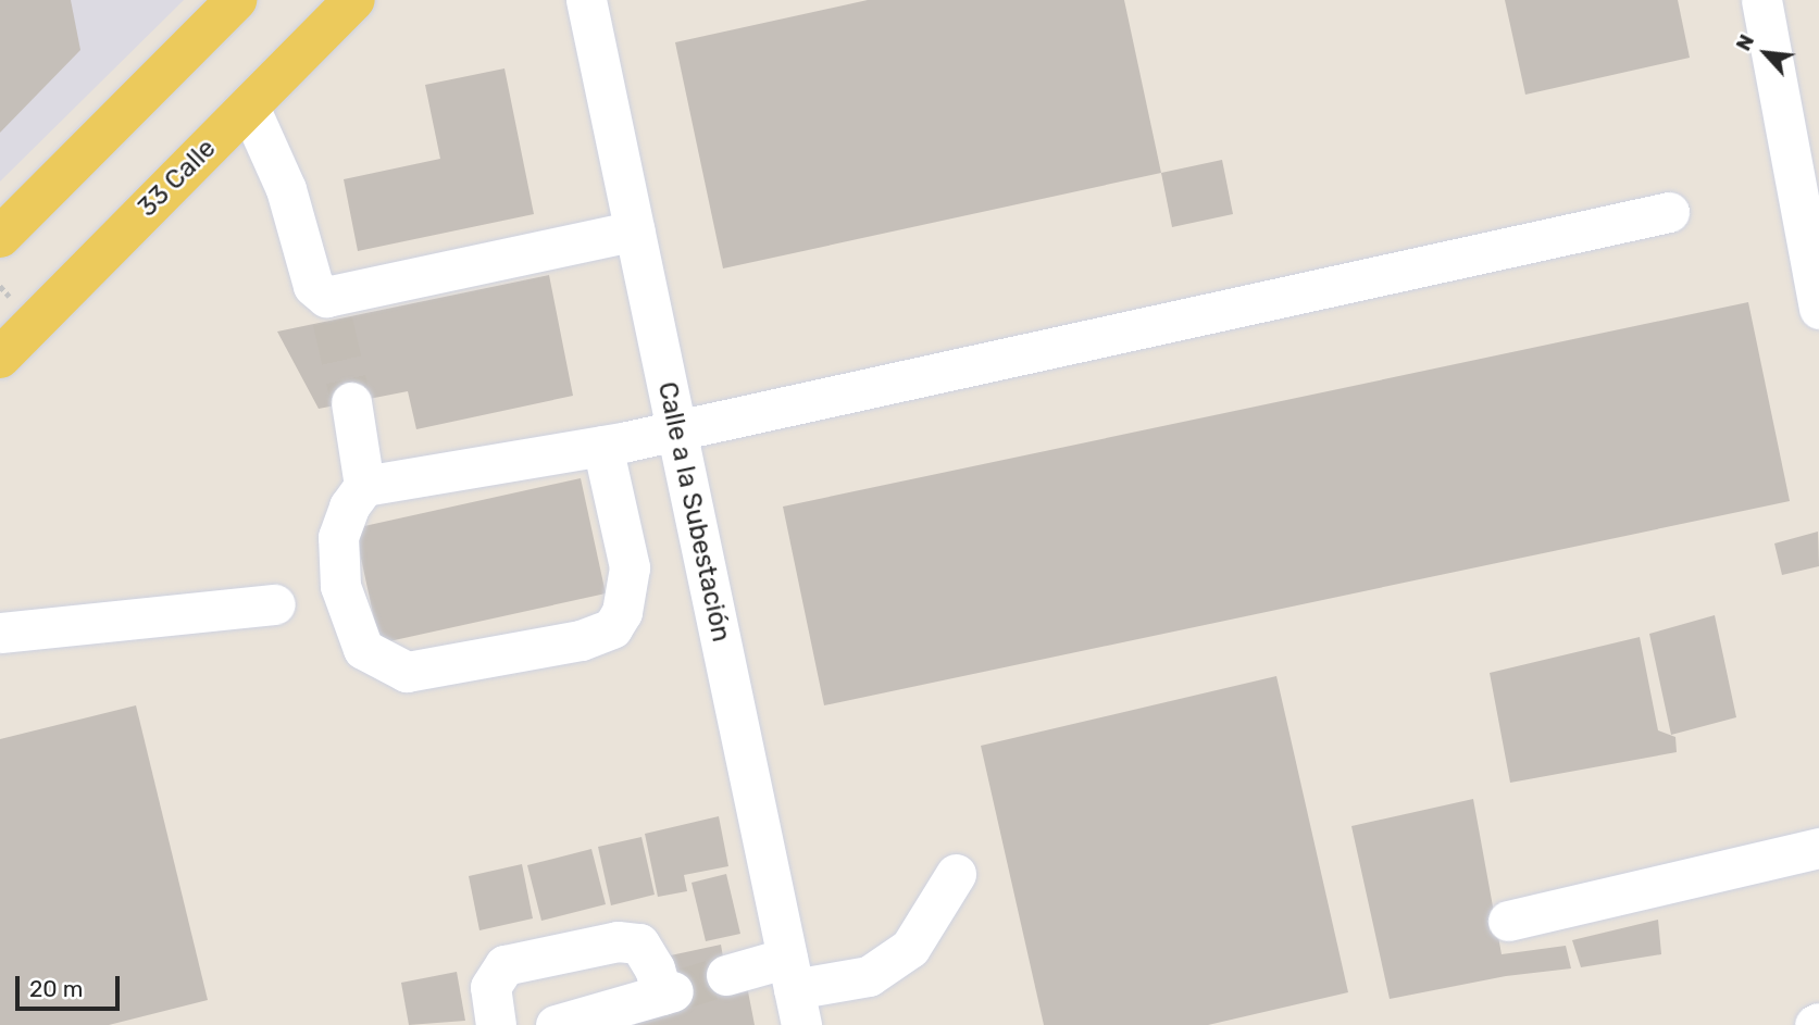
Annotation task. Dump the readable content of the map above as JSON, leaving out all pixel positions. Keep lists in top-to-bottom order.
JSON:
{
  "streets": {
    "main road": ["33 Calle"],
    "street": ["Calle a la Subestación"]
  },
  "scale_bar": "20 m",
  "north": "top left"
}
